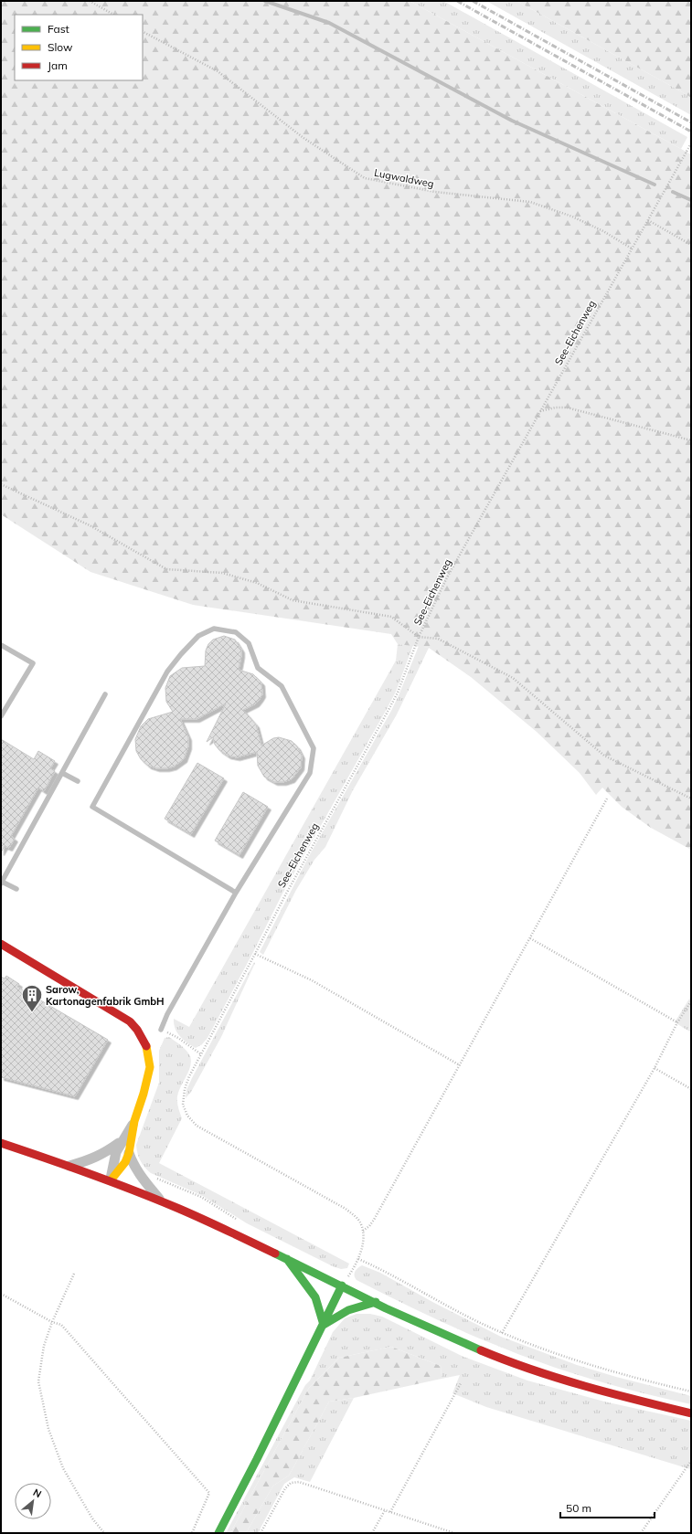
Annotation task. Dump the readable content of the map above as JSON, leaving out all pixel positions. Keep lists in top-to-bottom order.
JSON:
{
  "streets": {
    "path": ["Lugwaldweg", "See-Eichenweg"]
  },
  "crossings": [
    ["Lugwaldweg", "See-Eichenweg"]
  ],
  "places": {
    "building": ["Sarow, Kartonagenfabrik GmbH"]
  },
  "legend": ["Fast", "Slow", "Jam"],
  "scale_bar": "50 m",
  "north": "top right"
}
